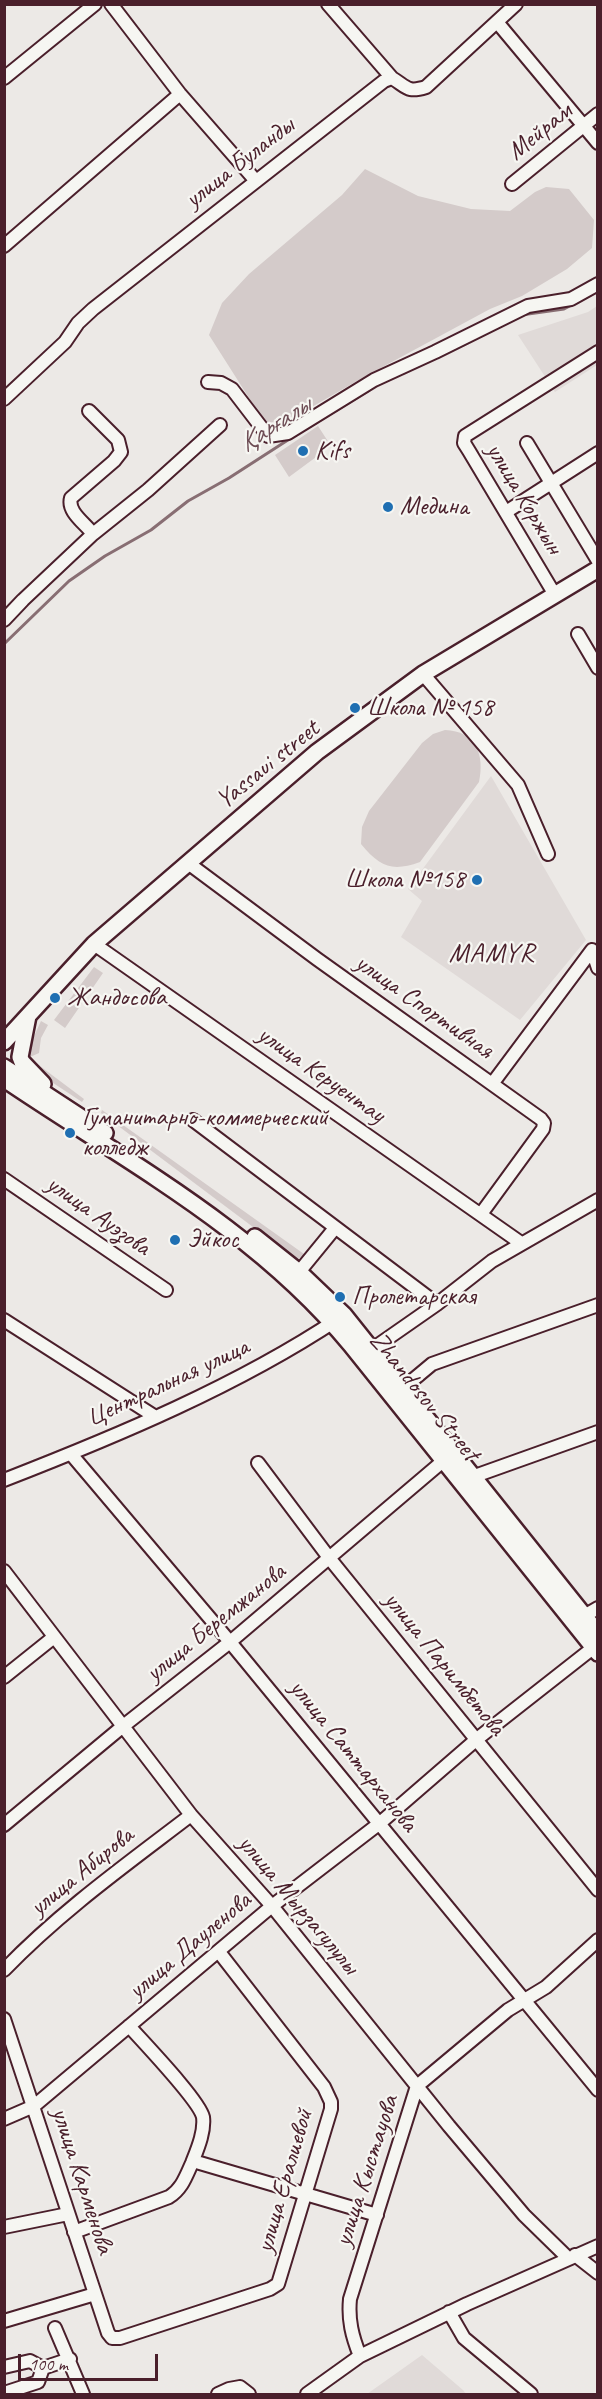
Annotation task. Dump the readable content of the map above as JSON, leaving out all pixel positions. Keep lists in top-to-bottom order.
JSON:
{
  "streets": {
    "main road": ["Yassaui street", "Zhandosov Street"],
    "street": [
      "Мейрам",
      "улица Буланды",
      "улица Коржын",
      "улица Спортивная",
      "улица Керуентау",
      "улица Ауэзова",
      "Центральная улица",
      "улица Беремжанова",
      "улица Паримбетова",
      "улица Саттарханова",
      "улица Абирова",
      "улица Мырзагулулы",
      "улица Дауленова",
      "улица Кыстауова",
      "улица Карменова",
      "улица Ералиевой"
    ]
  },
  "crossings": [
    ["улица Коржын", "Yassaui street"],
    ["Yassaui street", "улица Спортивная"],
    ["Yassaui street", "улица Керуентау"],
    ["улица Спортивная", "улица Керуентау"],
    ["Центральная улица", "Zhandosov Street"],
    ["Центральная улица", "улица Саттарханова"],
    ["Zhandosov Street", "улица Беремжанова"],
    ["Zhandosov Street", "улица Дауленова"],
    ["улица Беремжанова", "улица Паримбетова"],
    ["улица Беремжанова", "улица Саттарханова"],
    ["улица Беремжанова", "улица Мырзагулулы"],
    ["улица Паримбетова", "улица Дауленова"],
    ["улица Саттарханова", "улица Дауленова"],
    ["улица Саттарханова", "улица Кыстауова"],
    ["улица Абирова", "улица Мырзагулулы"],
    ["улица Мырзагулулы", "улица Дауленова"],
    ["улица Мырзагулулы", "улица Кыстауова"],
    ["улица Дауленова", "улица Карменова"],
    ["улица Дауленова", "улица Ералиевой"],
    ["улица Карменова", "улица Ералиевой"]
  ],
  "districts": ["MAMYR"],
  "water": ["Қарғалы"],
  "places": [
    "Kifs",
    "Медина",
    "Школа № 158",
    "Школа №158",
    "Жандосова",
    "Гуманитарно-коммерческий колледж",
    "Эйкос",
    "Пролетарская"
  ],
  "scale_bar": "100 m"
}
